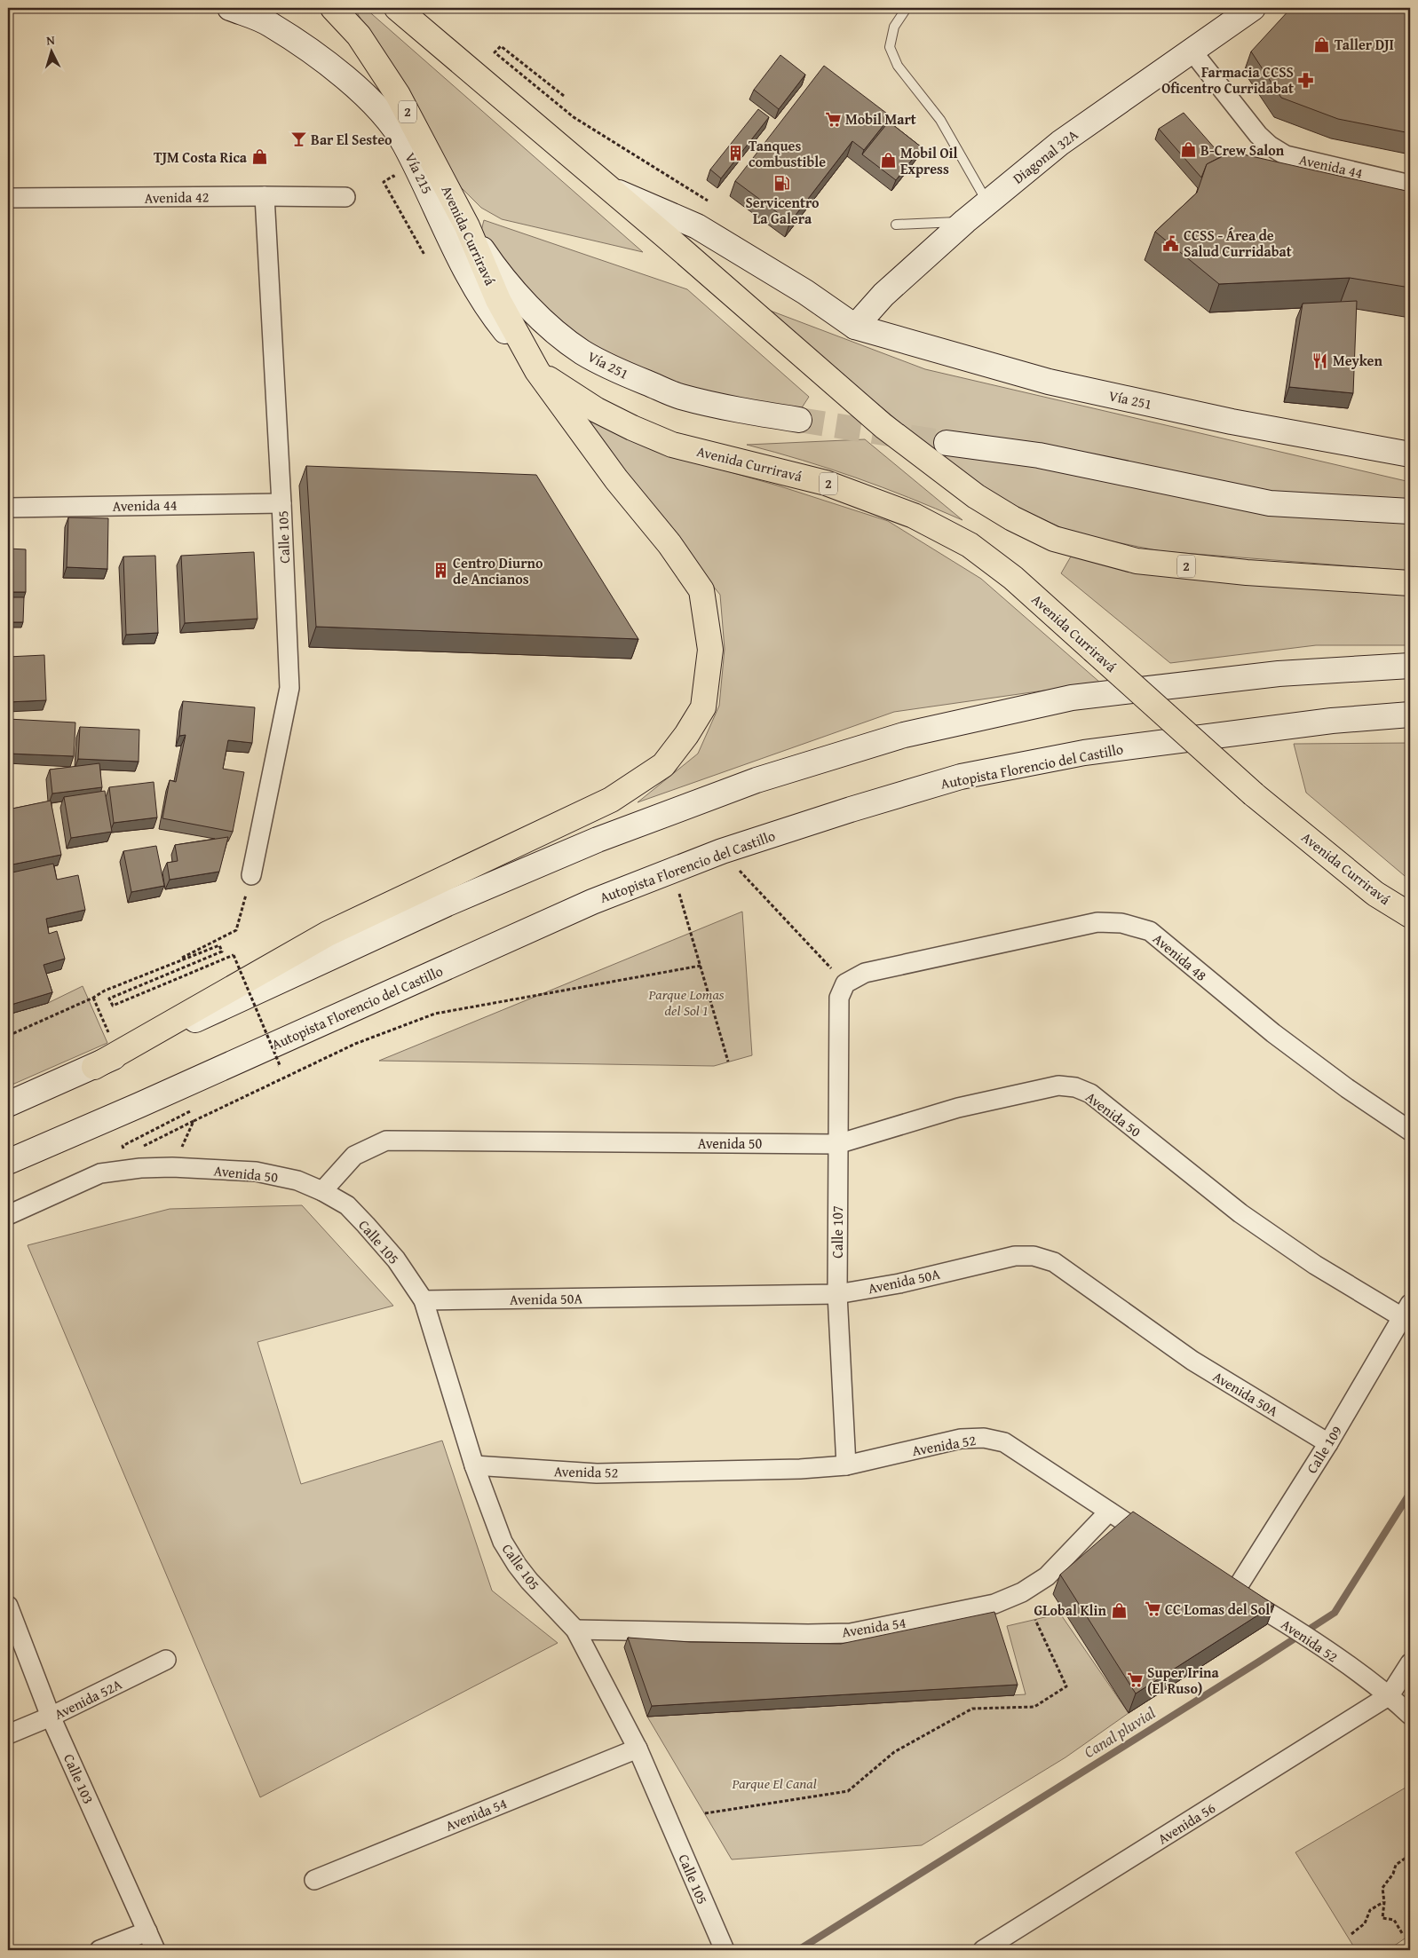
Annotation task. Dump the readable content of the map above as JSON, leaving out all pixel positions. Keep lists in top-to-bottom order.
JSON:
{
  "streets": {
    "highway": ["2", "Avenida Curriravá"],
    "main road": [
      "Diagonal 32A",
      "Vía 215",
      "Vía 251",
      "Autopista Florencio del Castillo"
    ],
    "street": [
      "Avenida 44",
      "Avenida 42",
      "Calle 105",
      "Avenida 48",
      "Avenida 50",
      "Calle 107",
      "Avenida 50A",
      "Avenida 52",
      "Calle 109",
      "Avenida 54",
      "Avenida 52A",
      "Calle 103",
      "Avenida 56"
    ]
  },
  "crossings": [
    ["2", "Vía 251"],
    ["Diagonal 32A", "Avenida 44"],
    ["Diagonal 32A", "Vía 251"],
    ["Avenida 44", "Calle 105"],
    ["Vía 215", "Avenida Curriravá"],
    ["Avenida 42", "Calle 105"],
    ["Avenida Curriravá", "Vía 251"],
    ["Calle 105", "Avenida 50"],
    ["Calle 105", "Avenida 50A"],
    ["Calle 105", "Avenida 52"],
    ["Calle 105", "Avenida 54"],
    ["Avenida 48", "Calle 107"],
    ["Avenida 50", "Calle 107"],
    ["Avenida 50", "Calle 109"],
    ["Calle 107", "Avenida 50A"],
    ["Calle 107", "Avenida 52"],
    ["Avenida 50A", "Calle 109"],
    ["Avenida 52", "Calle 109"],
    ["Avenida 52", "Avenida 54"],
    ["Avenida 52", "Avenida 56"],
    ["Avenida 52A", "Calle 103"]
  ],
  "water": ["Canal pluvial"],
  "parks": ["Parque Lomas del Sol 1", "Parque El Canal"],
  "places": {
    "shop": [
      "Taller DJI",
      "B-Crew Salon",
      "TJM Costa Rica",
      "Mobil Oil Express",
      "GLobal Klin"
    ],
    "pharmacy": ["Farmacia CCSS Oficentro Curridabat"],
    "supermarket": ["Mobil Mart", "CC Lomas del Sol", "Super Irina (El Ruso)"],
    "bar": ["Bar El Sesteo"],
    "building": ["Tanques combustible", "Centro Diurno de Ancianos"],
    "fuel station": ["Servicentro La Galera"],
    "public building": ["CCSS - Área de Salud Curridabat"],
    "restaurant": ["Meyken"]
  },
  "north": "top"
}
